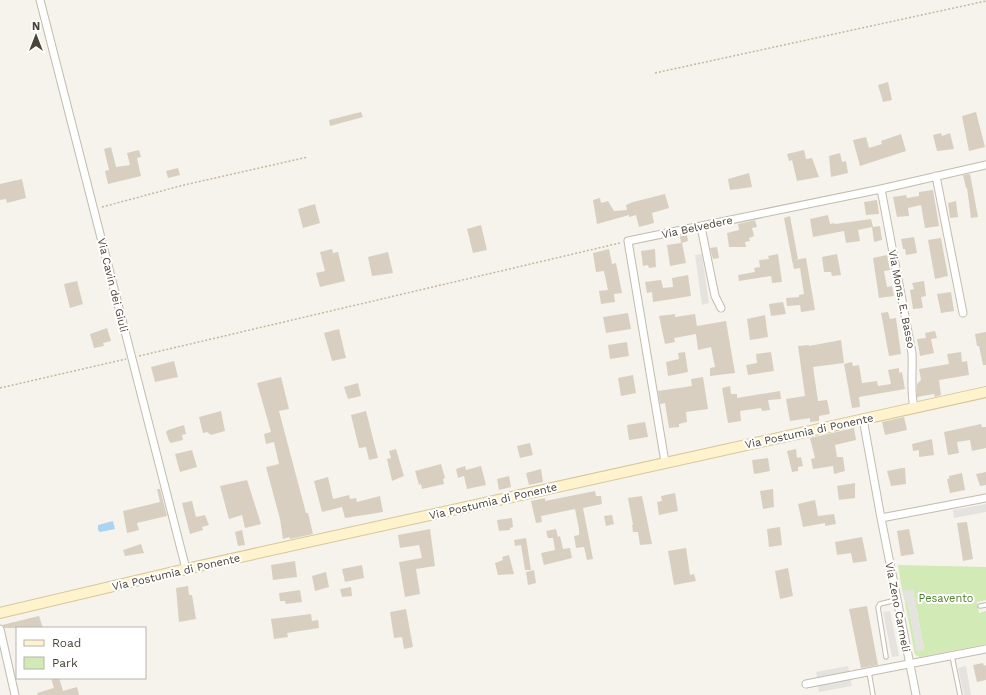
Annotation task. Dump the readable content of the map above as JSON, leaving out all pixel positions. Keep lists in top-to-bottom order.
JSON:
{
  "streets": {
    "main road": ["Via Postumia di Ponente"],
    "street": [
      "Via Belvedere",
      "Via Cavin dei Giuli",
      "Via Mons. E. Basso",
      "Via Zeno Carmeli"
    ]
  },
  "crossings": [
    ["Via Belvedere", "Via Mons. E. Basso"],
    ["Via Cavin dei Giuli", "Via Postumia di Ponente"],
    ["Via Mons. E. Basso", "Via Postumia di Ponente"],
    ["Via Postumia di Ponente", "Via Zeno Carmeli"]
  ],
  "parks": ["Pesavento"],
  "legend": ["Road", "Park"],
  "north": "top"
}
